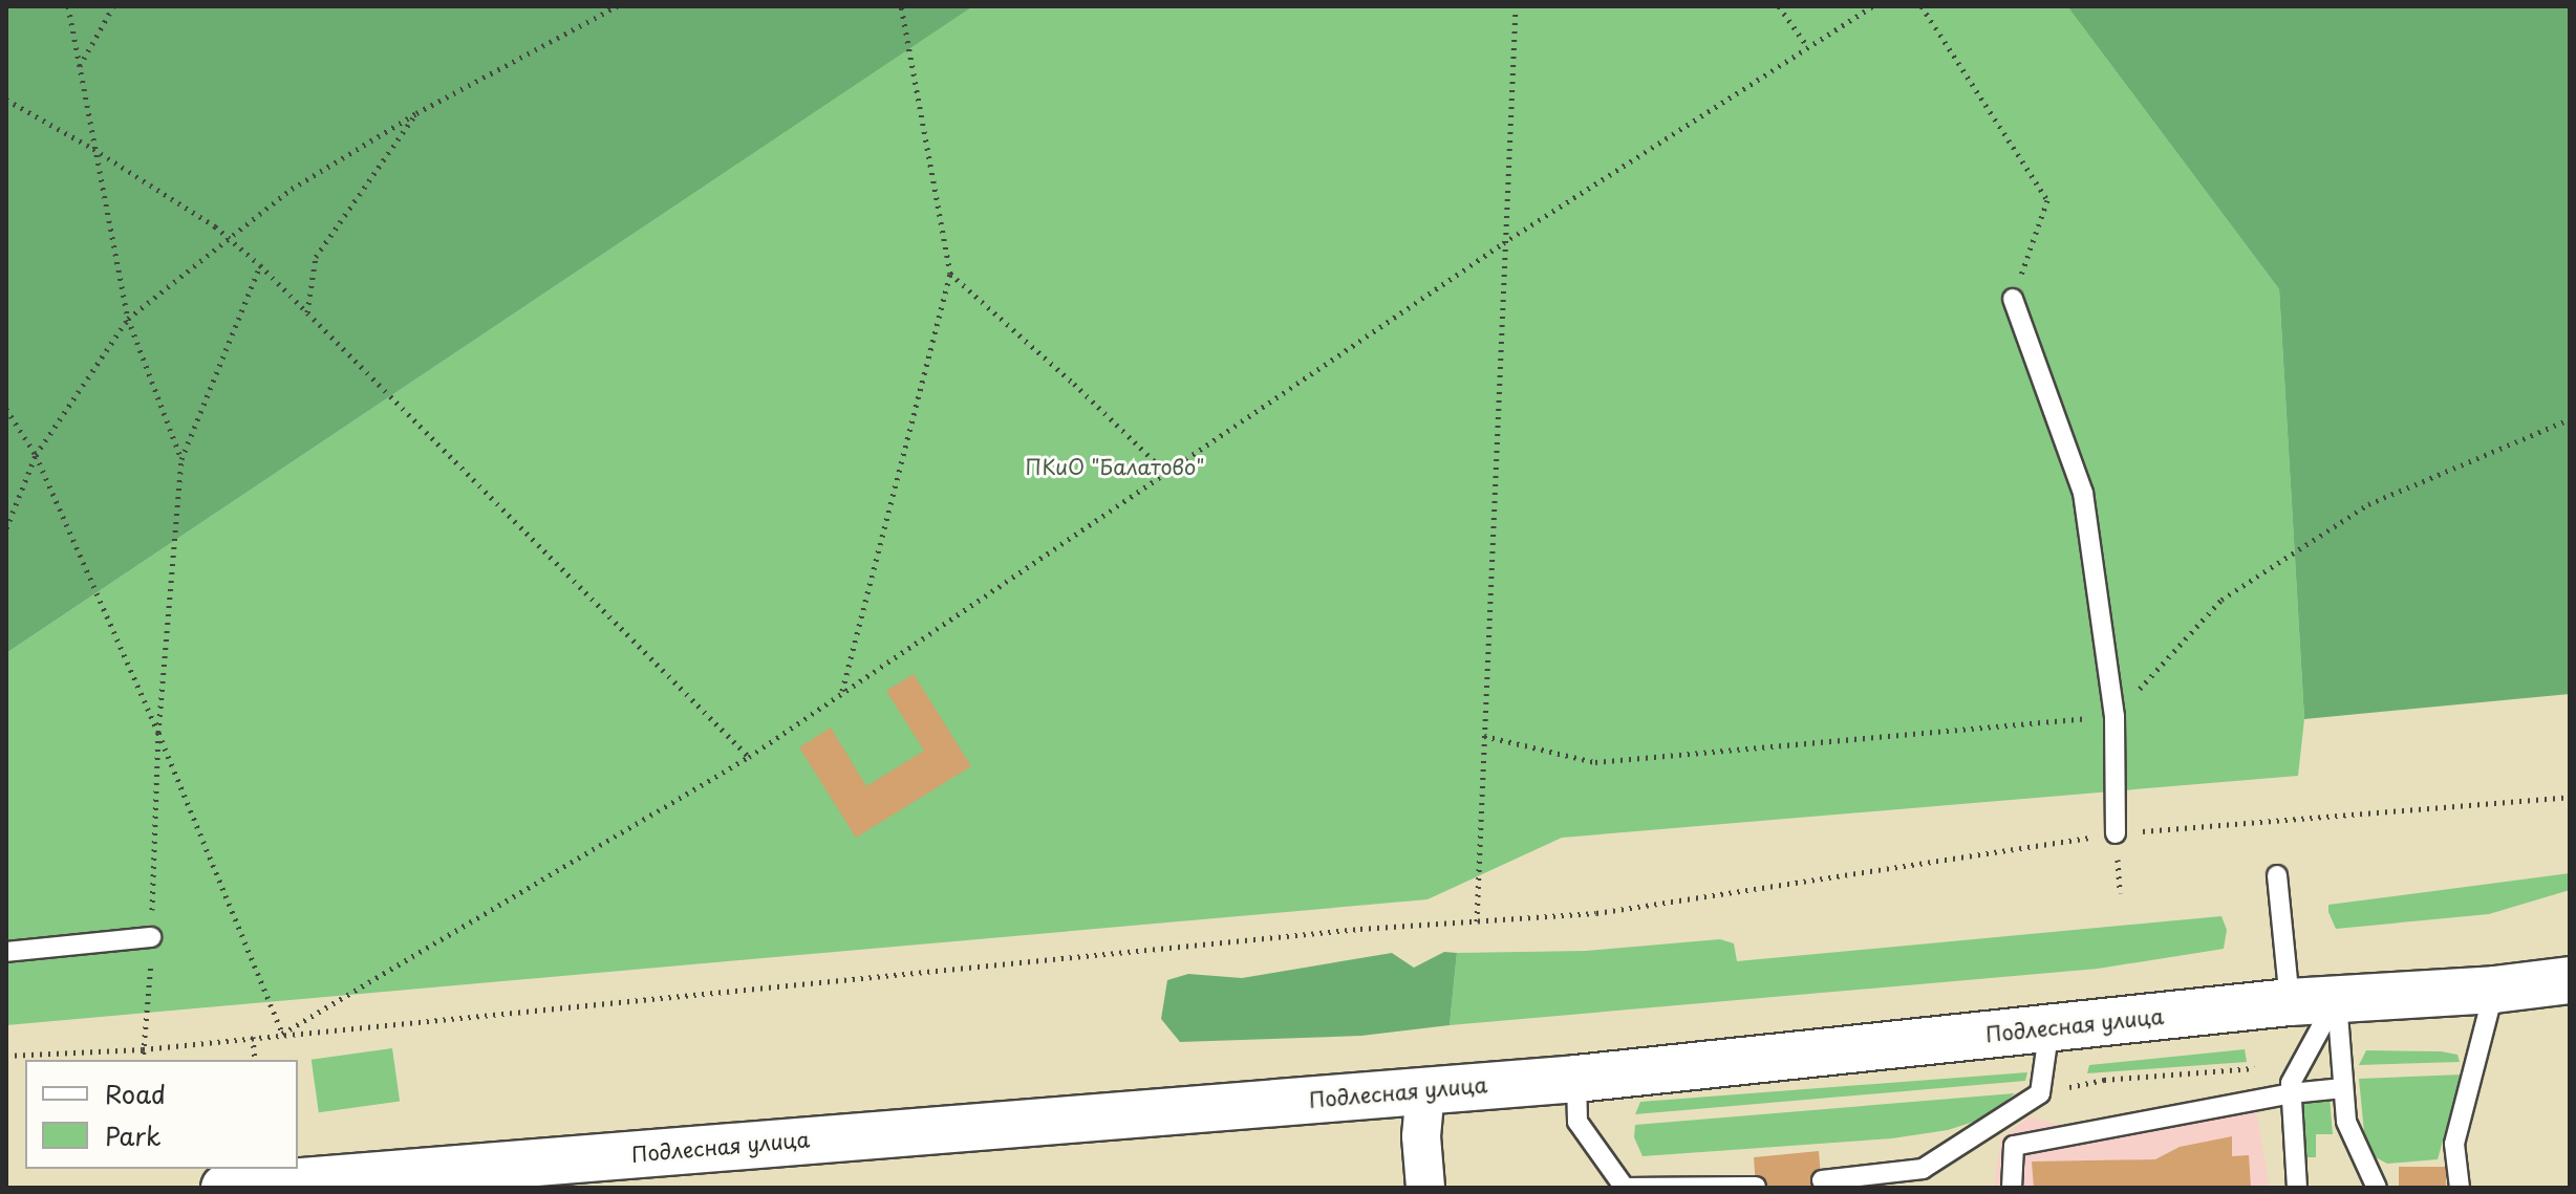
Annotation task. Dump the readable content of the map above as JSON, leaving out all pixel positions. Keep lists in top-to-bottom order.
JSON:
{
  "streets": {
    "main road": ["Подлесная улица"]
  },
  "parks": ["ПКиО \"Балатово\""],
  "legend": ["Road", "Park"]
}
